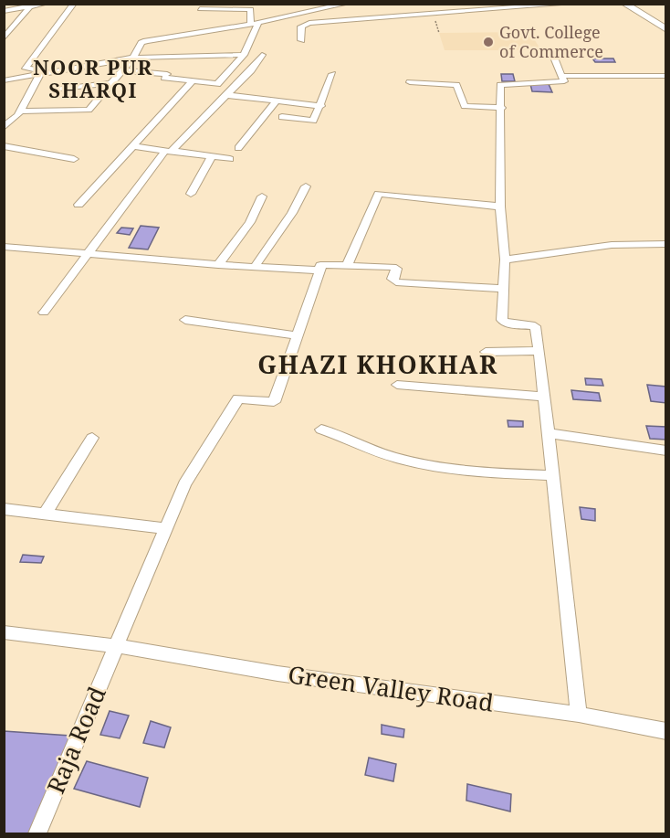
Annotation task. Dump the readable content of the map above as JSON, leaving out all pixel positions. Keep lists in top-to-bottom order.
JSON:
{
  "streets": {
    "street": ["Green Valley Road", "Raja Road"]
  },
  "crossings": [
    ["Green Valley Road", "Raja Road"]
  ],
  "districts": ["NOOR PUR SHARQI", "GHAZI KHOKHAR"],
  "places": ["Govt. College of Commerce"]
}
